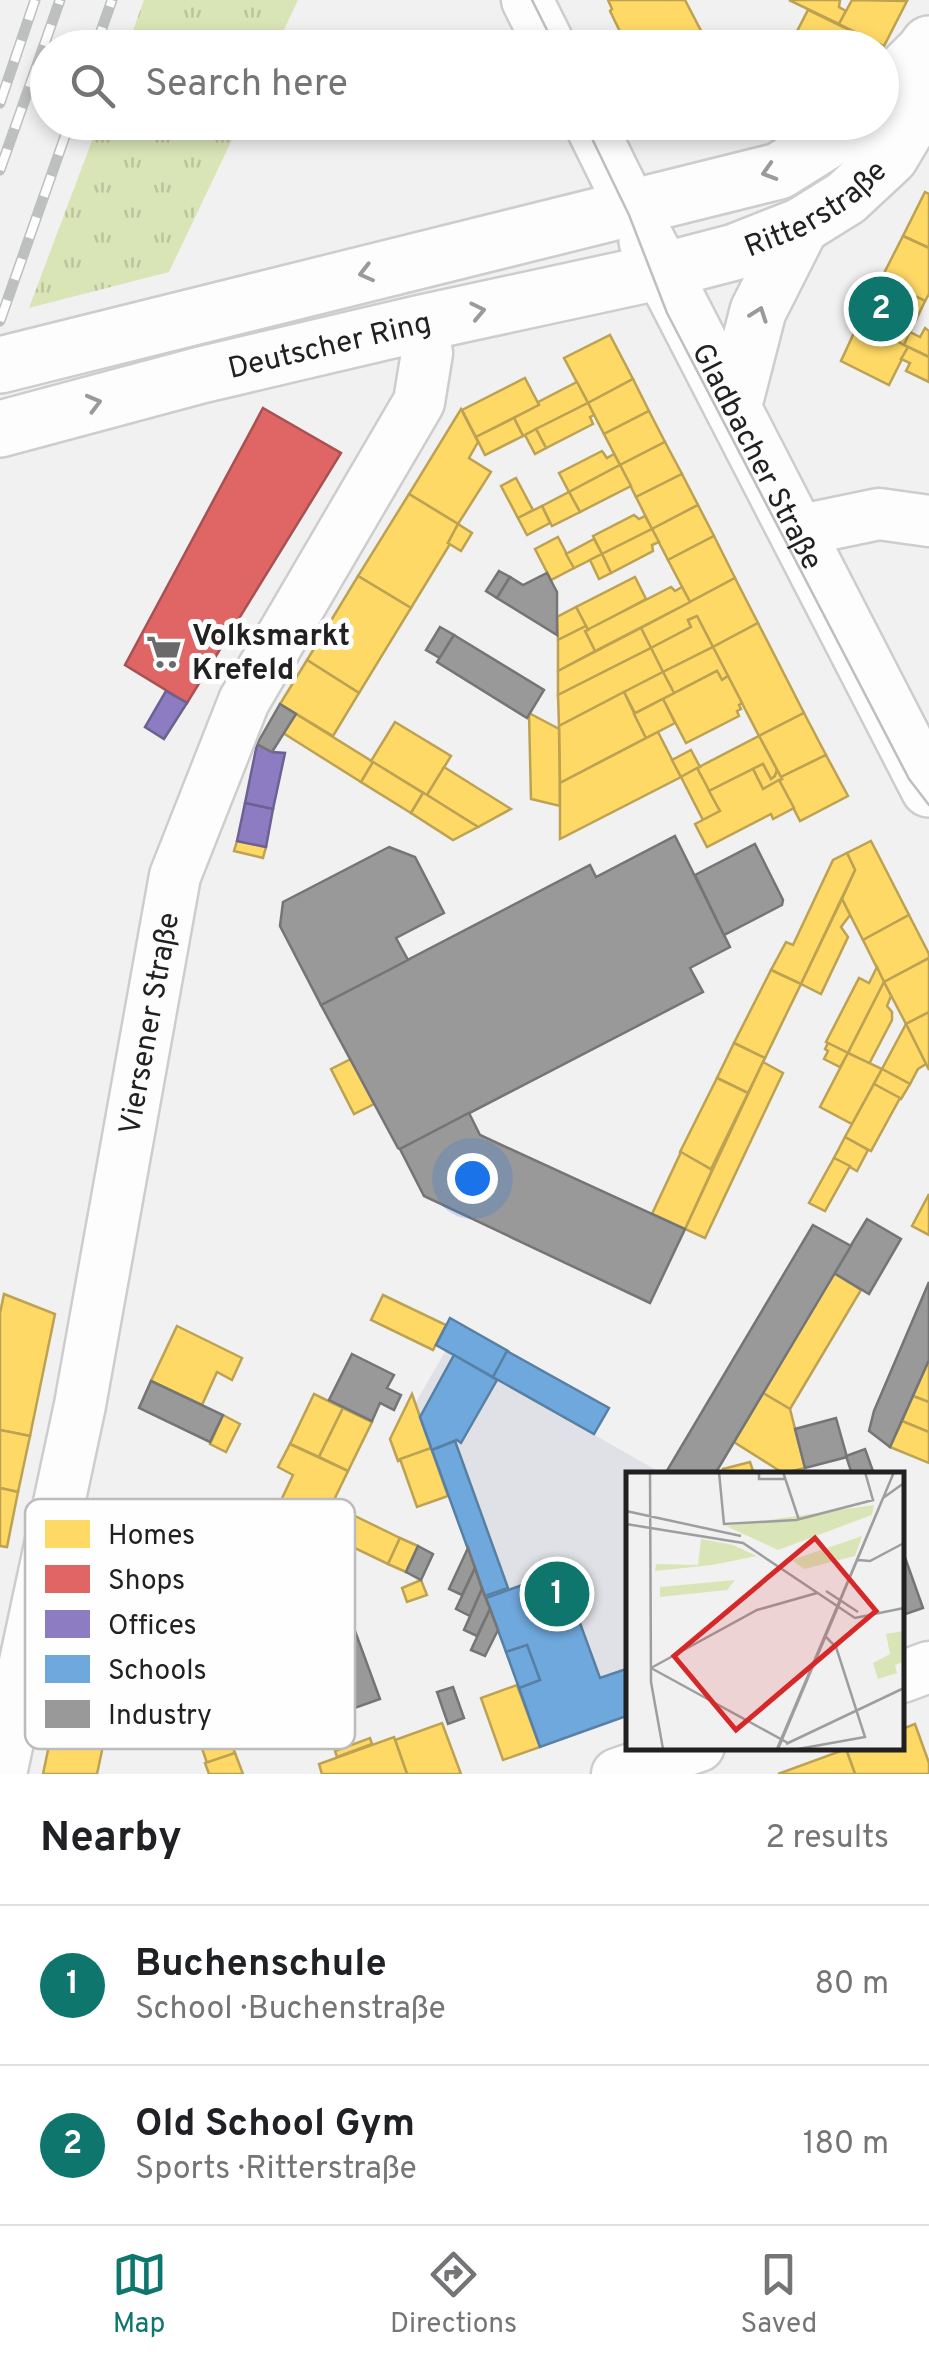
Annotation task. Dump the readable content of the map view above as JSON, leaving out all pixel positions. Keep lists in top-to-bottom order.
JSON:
{
  "streets": {
    "main road": ["Ritterstraße", "Deutscher Ring", "Gladbacher Straße"],
    "street": ["Viersener Straße"]
  },
  "crossings": [
    ["Ritterstraße", "Deutscher Ring"],
    ["Ritterstraße", "Gladbacher Straße"],
    ["Deutscher Ring", "Gladbacher Straße"],
    ["Deutscher Ring", "Viersener Straße"]
  ],
  "places": {
    "supermarket": ["Volksmarkt Krefeld"]
  },
  "legend": [
    "Homes",
    "Shops",
    "Offices",
    "Schools",
    "Industry"
  ],
  "page": {
    "search": "Search here",
    "pins": ["2", "1"],
    "heading": ["Nearby", "2 results"],
    "list": [
      {
        "mark": "1",
        "name": "Buchenschule",
        "note": "School · Buchenstraße",
        "value": "80 m"
      },
      {
        "mark": "2",
        "name": "Old School Gym",
        "note": "Sports · Ritterstraße",
        "value": "180 m"
      }
    ],
    "nav": ["Map", "Directions", "Saved"]
  }
}
